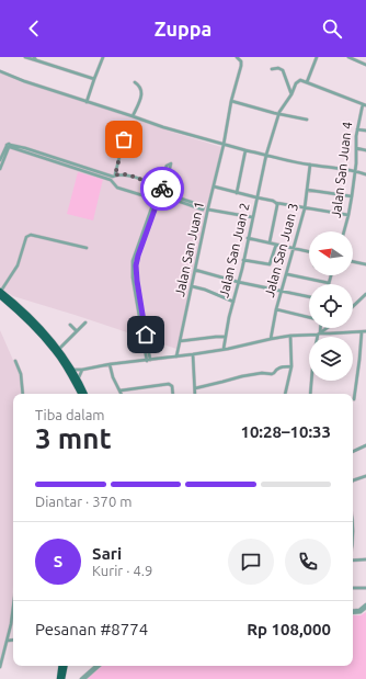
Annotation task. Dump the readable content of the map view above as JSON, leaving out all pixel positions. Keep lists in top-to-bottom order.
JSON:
{
  "streets": {
    "street": [
      "Jalan San Juan 4",
      "Jalan San Juan 1",
      "Jalan San Juan 2",
      "Jalan San Juan 3"
    ]
  },
  "north": "left",
  "page": {
    "header": "Zuppa",
    "heading": ["3 mnt", "Tiba dalam", "10:28–10:33"],
    "panel": [
      "Sari",
      "Kurir · 4.9",
      "Pesanan #8774",
      "Rp 108,000"
    ],
    "bar": "Diantar · 370 m",
    "round": "S"
  }
}
